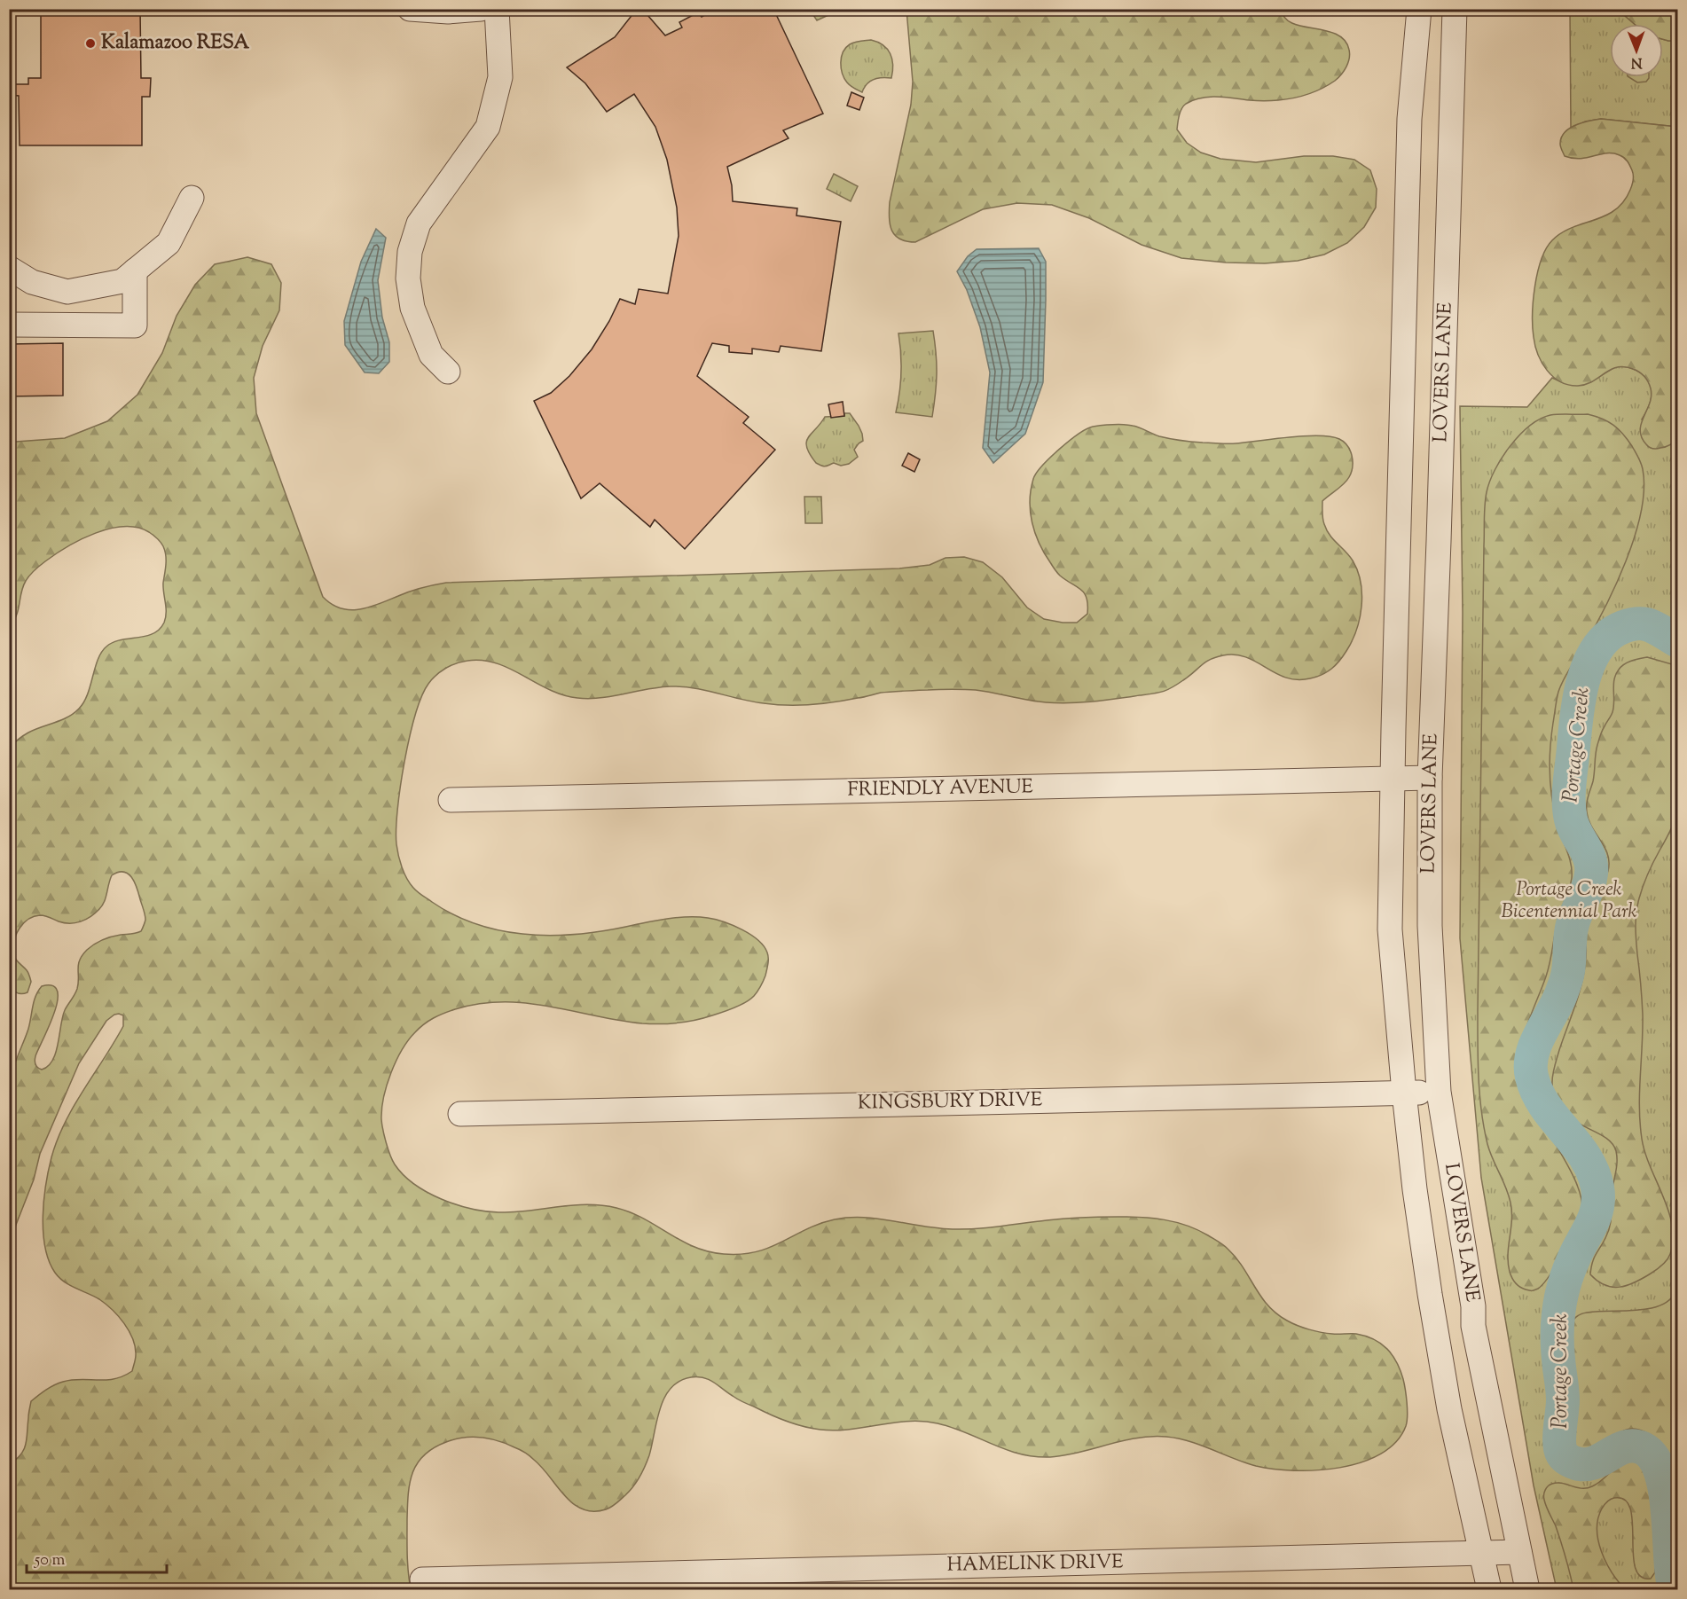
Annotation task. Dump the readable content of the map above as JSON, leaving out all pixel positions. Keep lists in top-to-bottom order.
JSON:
{
  "streets": {
    "street": [
      "LOVERS LANE",
      "FRIENDLY AVENUE",
      "KINGSBURY DRIVE",
      "HAMELINK DRIVE"
    ]
  },
  "crossings": [
    ["LOVERS LANE", "FRIENDLY AVENUE"],
    ["LOVERS LANE", "KINGSBURY DRIVE"],
    ["LOVERS LANE", "HAMELINK DRIVE"]
  ],
  "water": ["Portage Creek"],
  "parks": ["Portage Creek Bicentennial Park"],
  "places": ["Kalamazoo RESA"],
  "scale_bar": "50 m",
  "north": "bottom"
}
